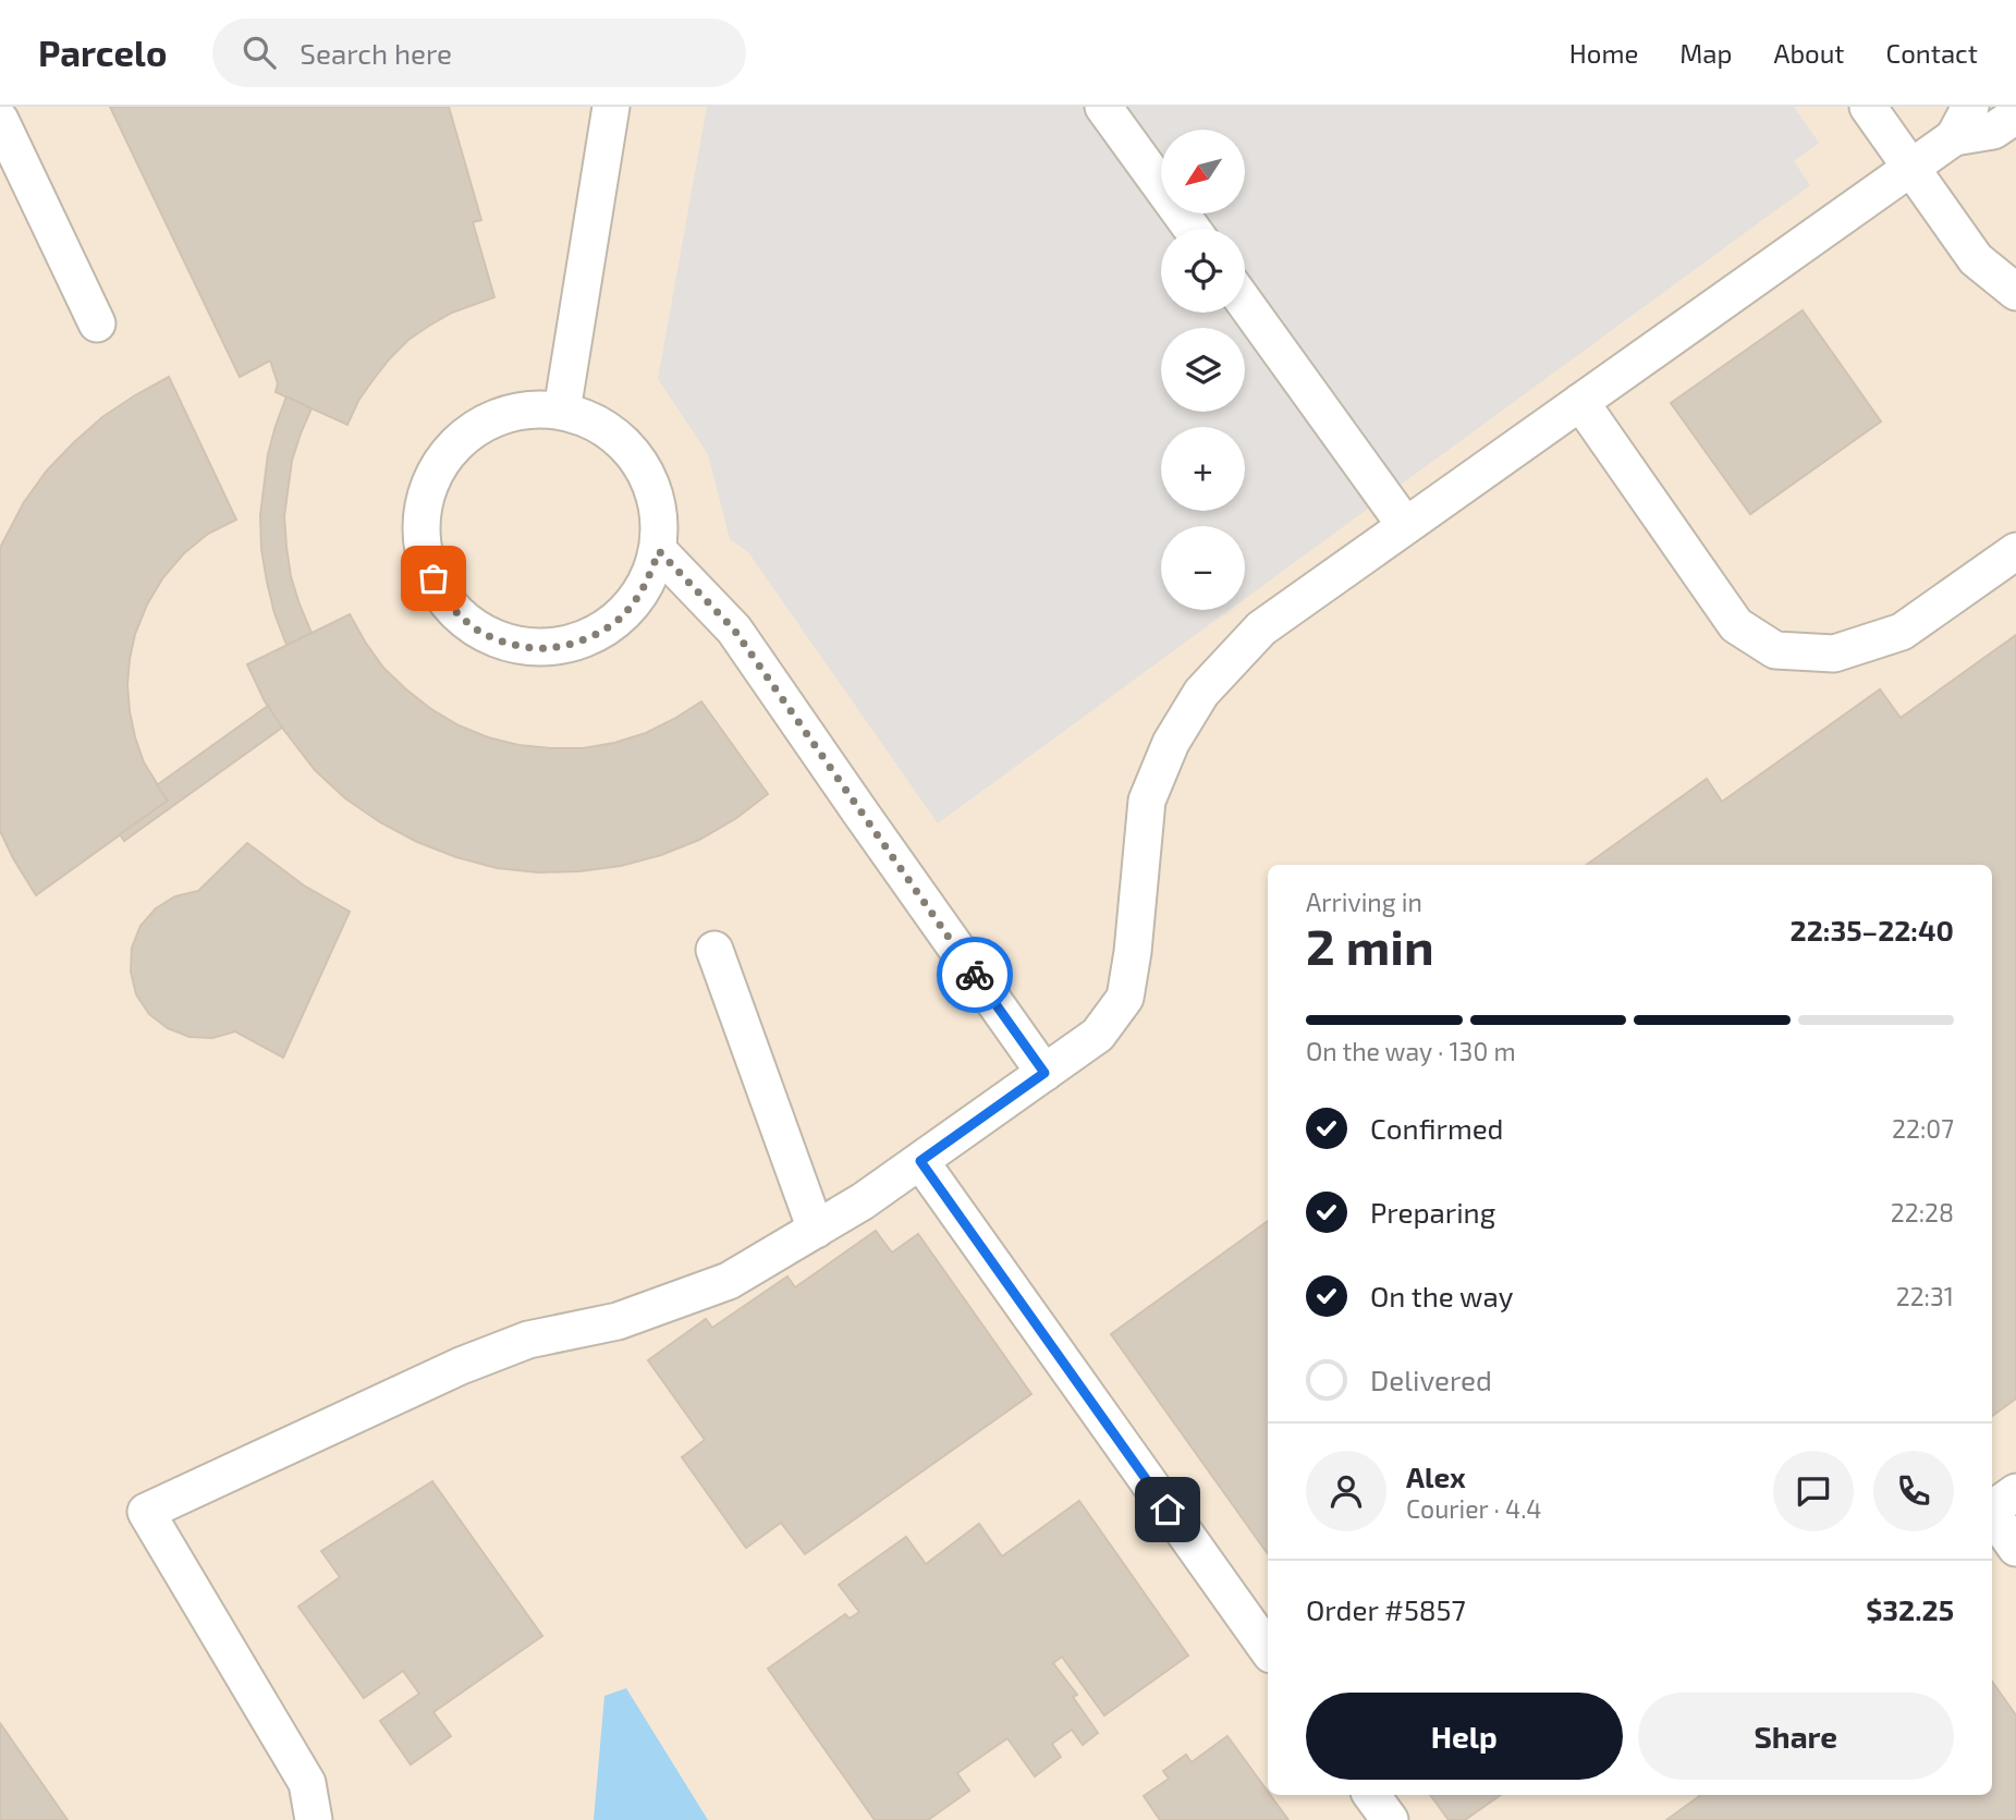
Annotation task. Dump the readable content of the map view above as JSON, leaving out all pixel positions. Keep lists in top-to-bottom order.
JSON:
{
  "north": "bottom left",
  "page": {
    "header": "Parcelo",
    "search": "Search here",
    "nav": [
      "Home",
      "Map",
      "About",
      "Contact"
    ],
    "map_buttons": ["+", "−"],
    "heading": ["2 min", "Arriving in", "22:35–22:40"],
    "panel": [
      "Alex",
      "Courier · 4.4",
      "Order #5857",
      "$32.25"
    ],
    "bar": "On the way · 130 m",
    "list": [
      ["Confirmed", "22:07"],
      ["Preparing", "22:28"],
      ["On the way", "22:31"],
      "Delivered"
    ],
    "buttons": ["Help", "Share"]
  }
}
